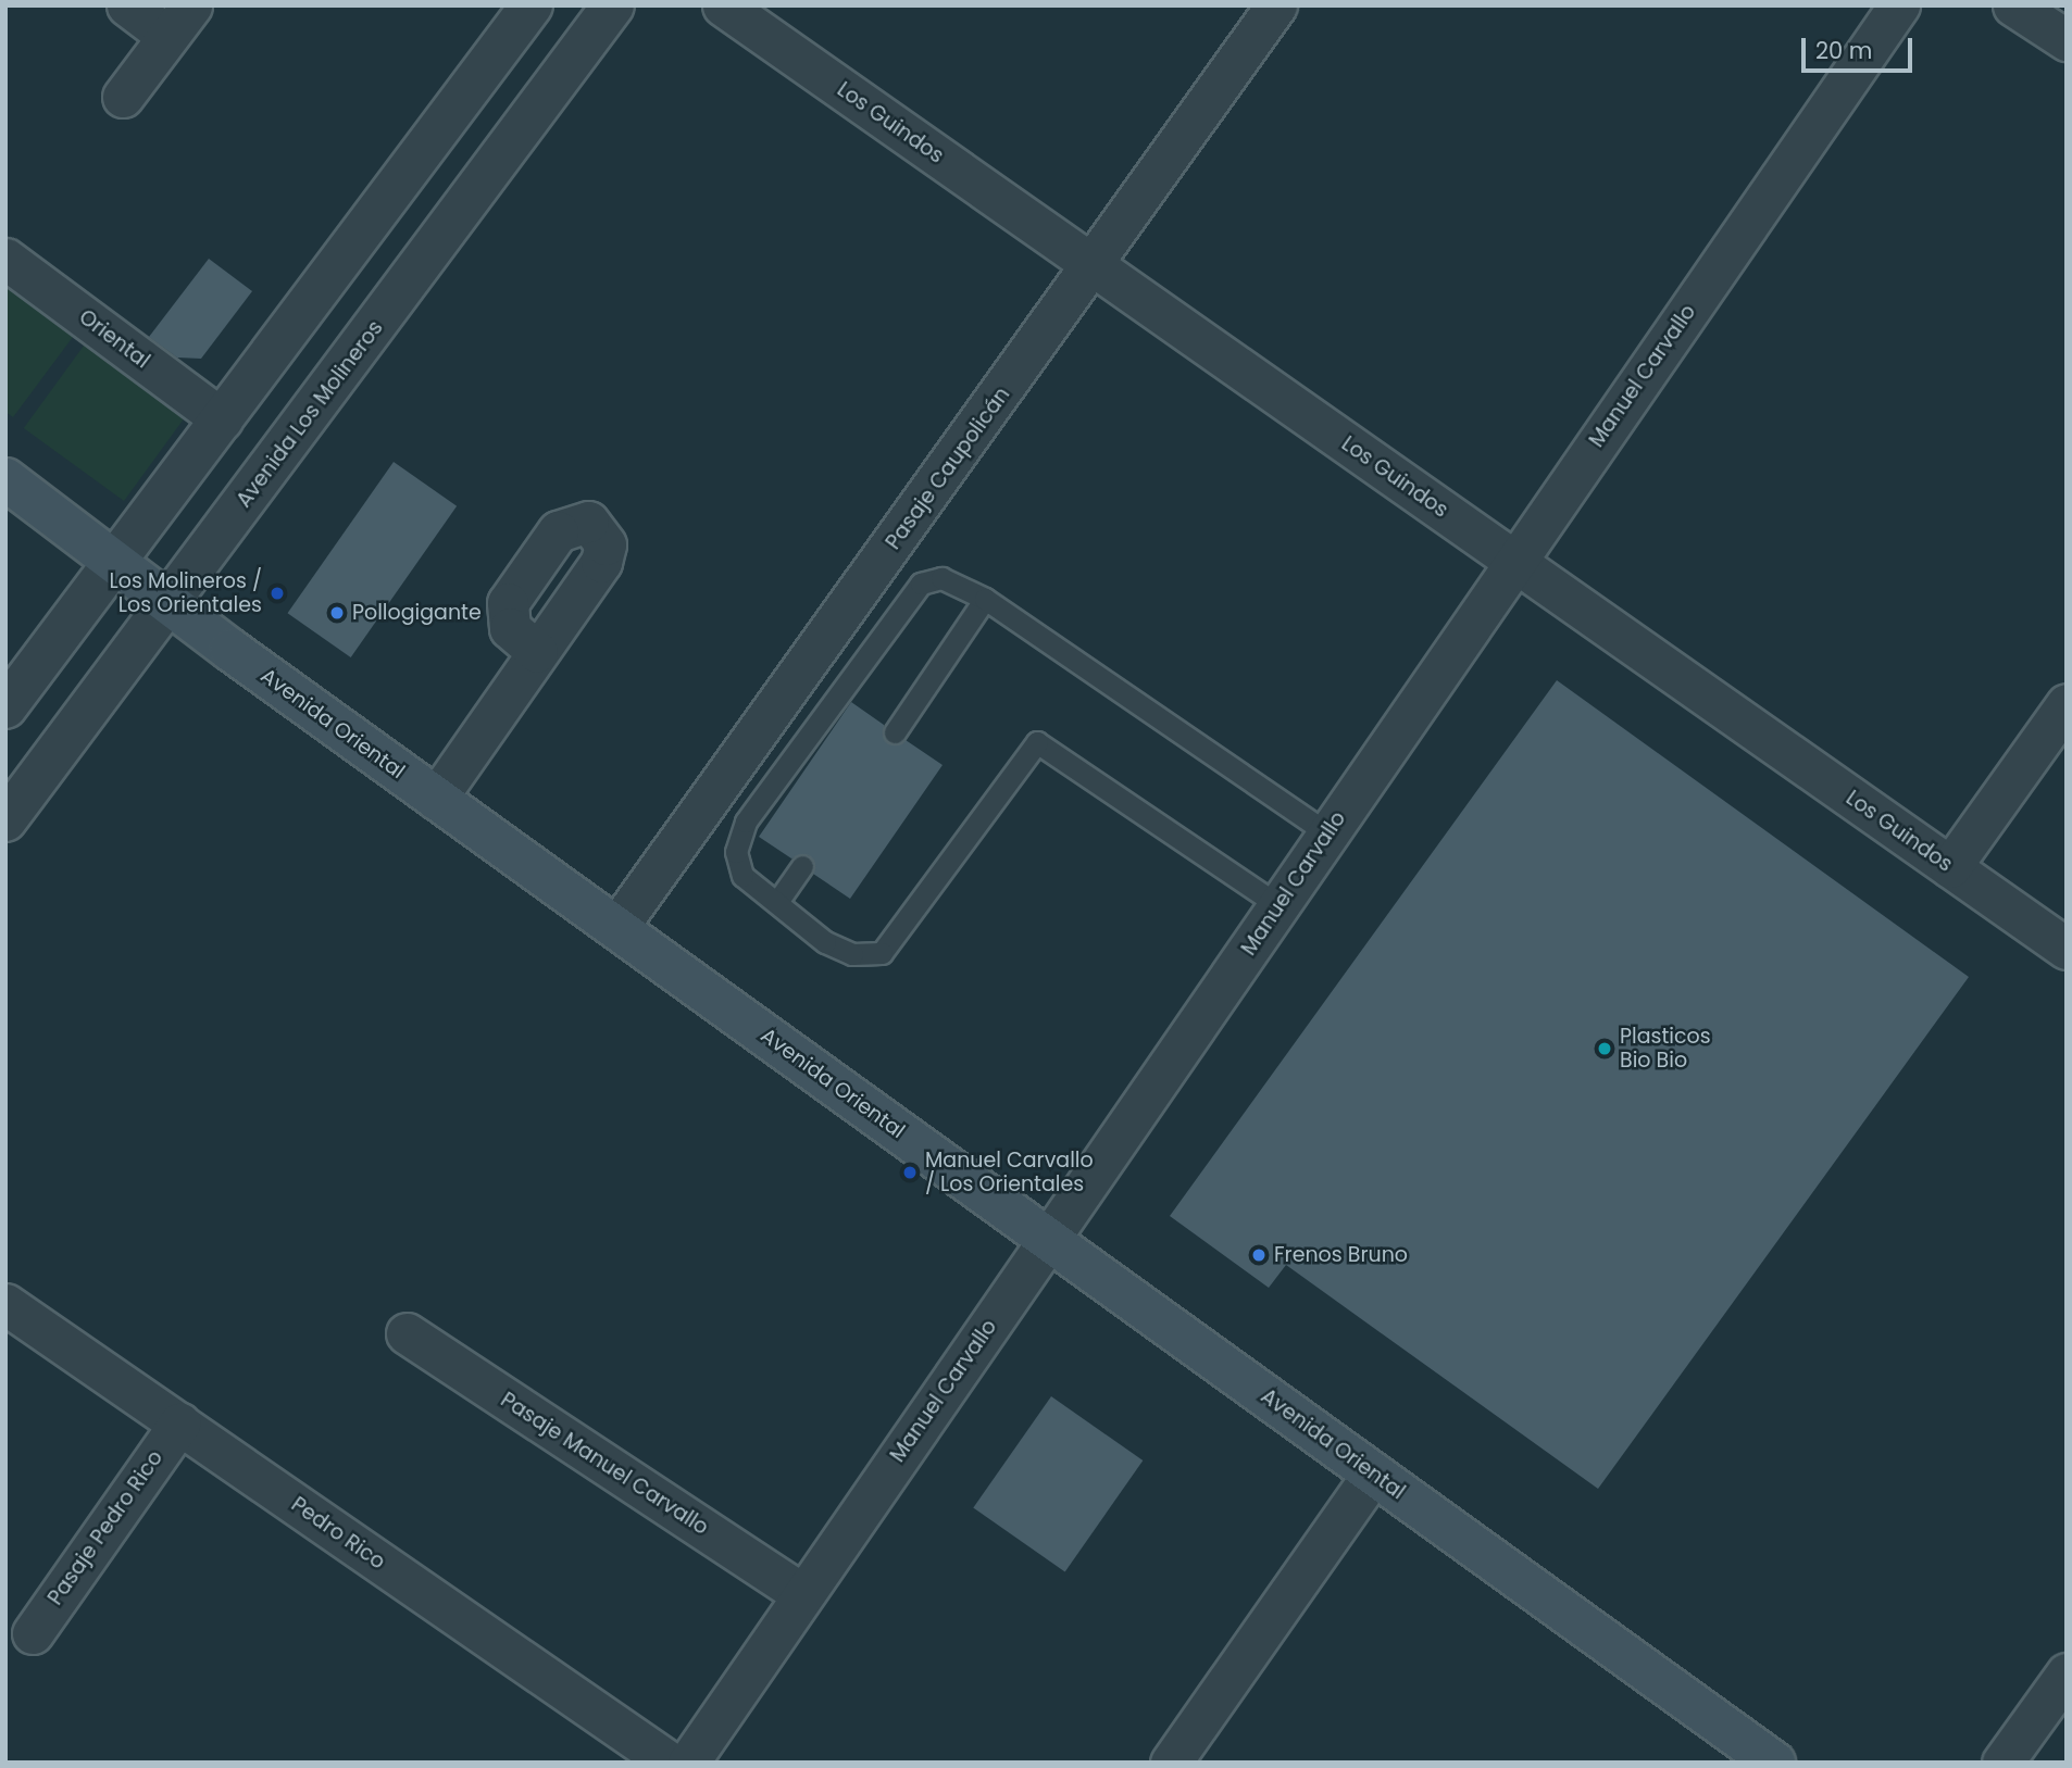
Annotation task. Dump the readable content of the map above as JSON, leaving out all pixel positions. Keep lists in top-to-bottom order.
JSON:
{
  "streets": {
    "main road": ["Avenida Oriental"],
    "street": [
      "Los Guindos",
      "Oriental",
      "Manuel Carvallo",
      "Avenida Los Molineros",
      "Pasaje Caupolicán",
      "Pasaje Manuel Carvallo",
      "Pasaje Pedro Rico",
      "Pedro Rico"
    ]
  },
  "crossings": [
    ["Los Guindos", "Manuel Carvallo"],
    ["Los Guindos", "Pasaje Caupolicán"],
    ["Manuel Carvallo", "Avenida Oriental"],
    ["Manuel Carvallo", "Pasaje Manuel Carvallo"],
    ["Avenida Los Molineros", "Avenida Oriental"],
    ["Pasaje Caupolicán", "Avenida Oriental"],
    ["Pasaje Pedro Rico", "Pedro Rico"]
  ],
  "places": [
    "Los Molineros / Los Orientales",
    "Pollogigante",
    "Plasticos Bio Bio",
    "Manuel Carvallo / Los Orientales",
    "Frenos Bruno"
  ],
  "scale_bar": "20 m"
}
